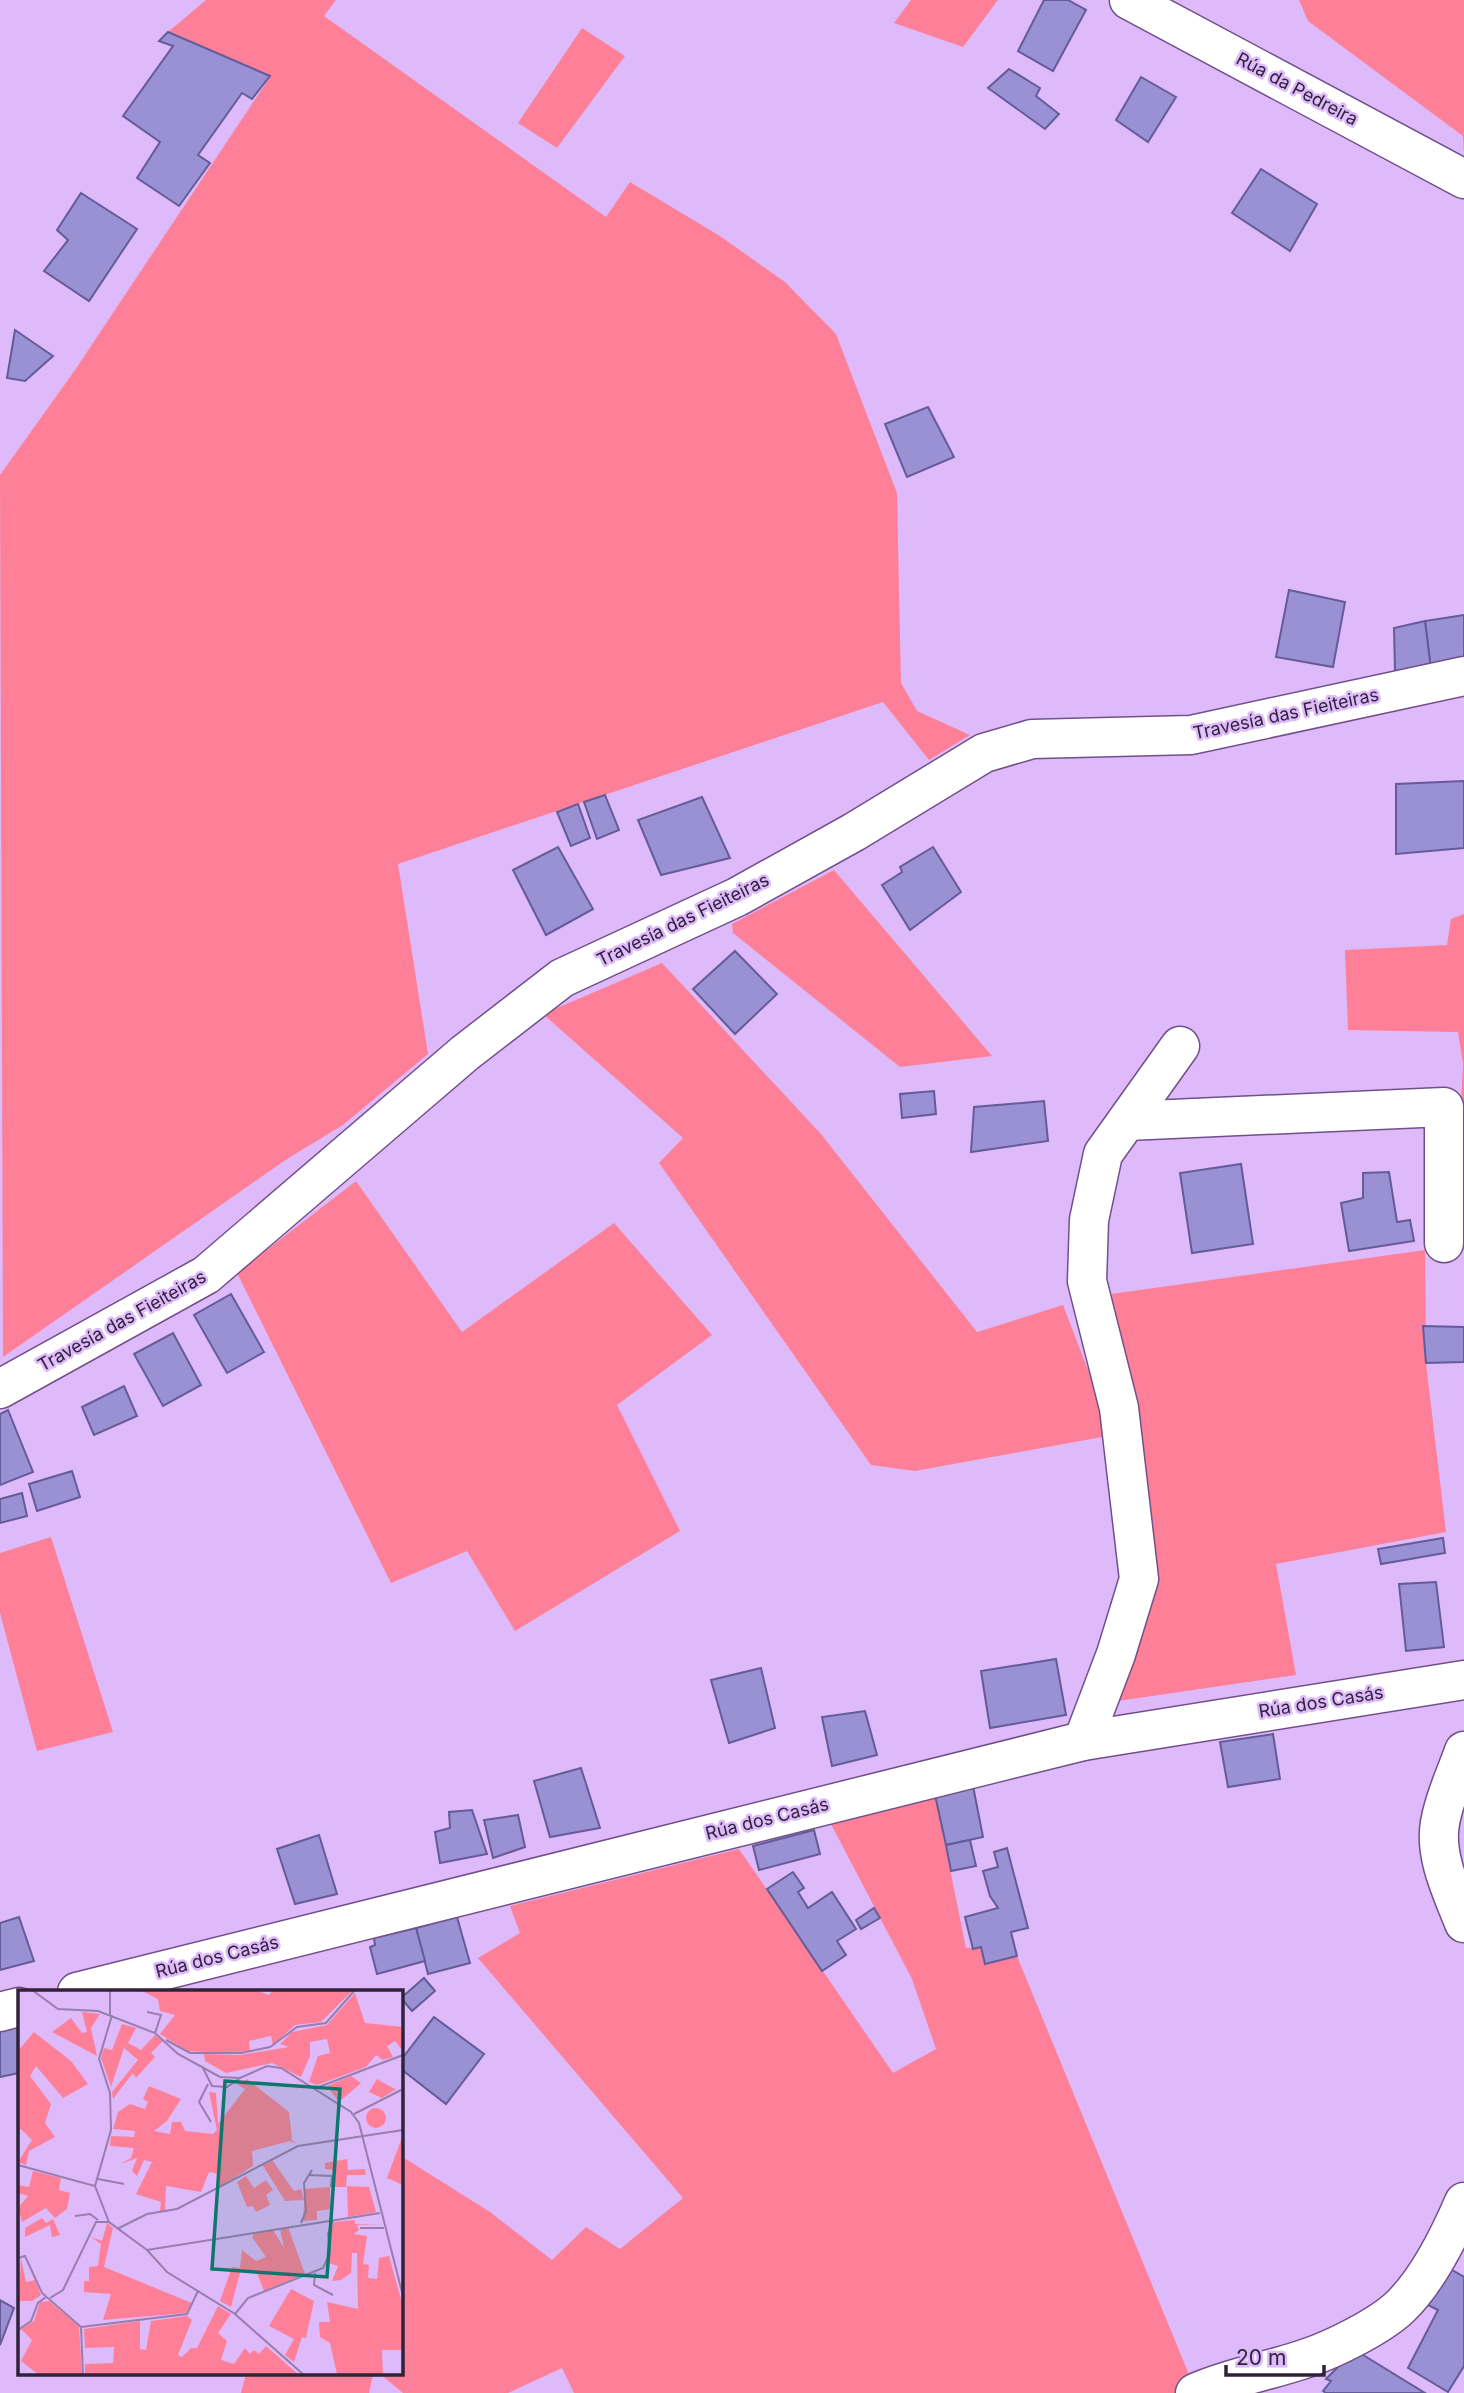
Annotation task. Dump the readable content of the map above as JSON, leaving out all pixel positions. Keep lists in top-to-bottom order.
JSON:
{
  "streets": {
    "street": ["Rúa da Pedreira", "Travesía das Fieiteiras", "Rúa dos Casás"]
  },
  "scale_bar": "20 m"
}
